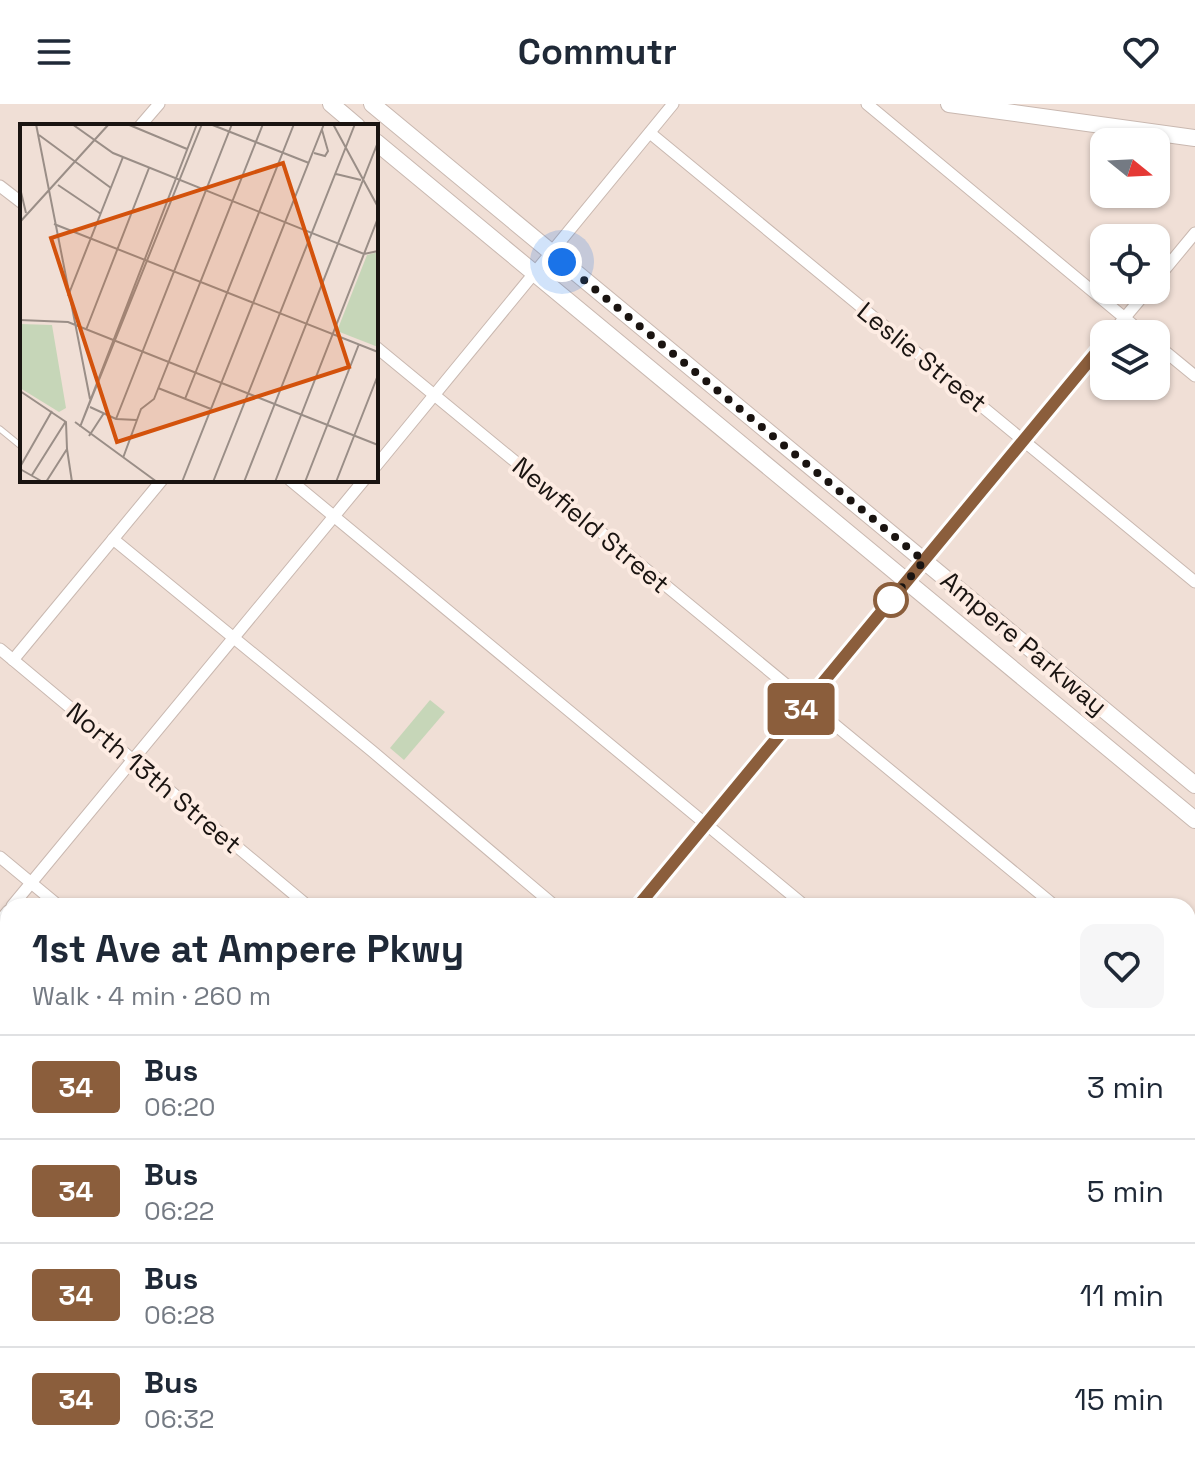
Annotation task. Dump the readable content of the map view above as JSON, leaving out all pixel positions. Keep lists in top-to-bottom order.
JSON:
{
  "streets": {
    "street": [
      "Leslie Street",
      "Newfield Street",
      "Ampere Parkway",
      "North 13th Street"
    ]
  },
  "lines": ["bus line 34"],
  "north": "right",
  "page": {
    "header": "Commutr",
    "on_map": "34",
    "heading": ["1st Ave at Ampere Pkwy", "Walk · 4 min · 260 m"],
    "list": [
      {
        "mark": "34",
        "name": "Bus",
        "note": "06:20",
        "value": "3 min"
      },
      {
        "mark": "34",
        "name": "Bus",
        "note": "06:22",
        "value": "5 min"
      },
      {
        "mark": "34",
        "name": "Bus",
        "note": "06:28",
        "value": "11 min"
      },
      {
        "mark": "34",
        "name": "Bus",
        "note": "06:32",
        "value": "15 min"
      }
    ]
  }
}
